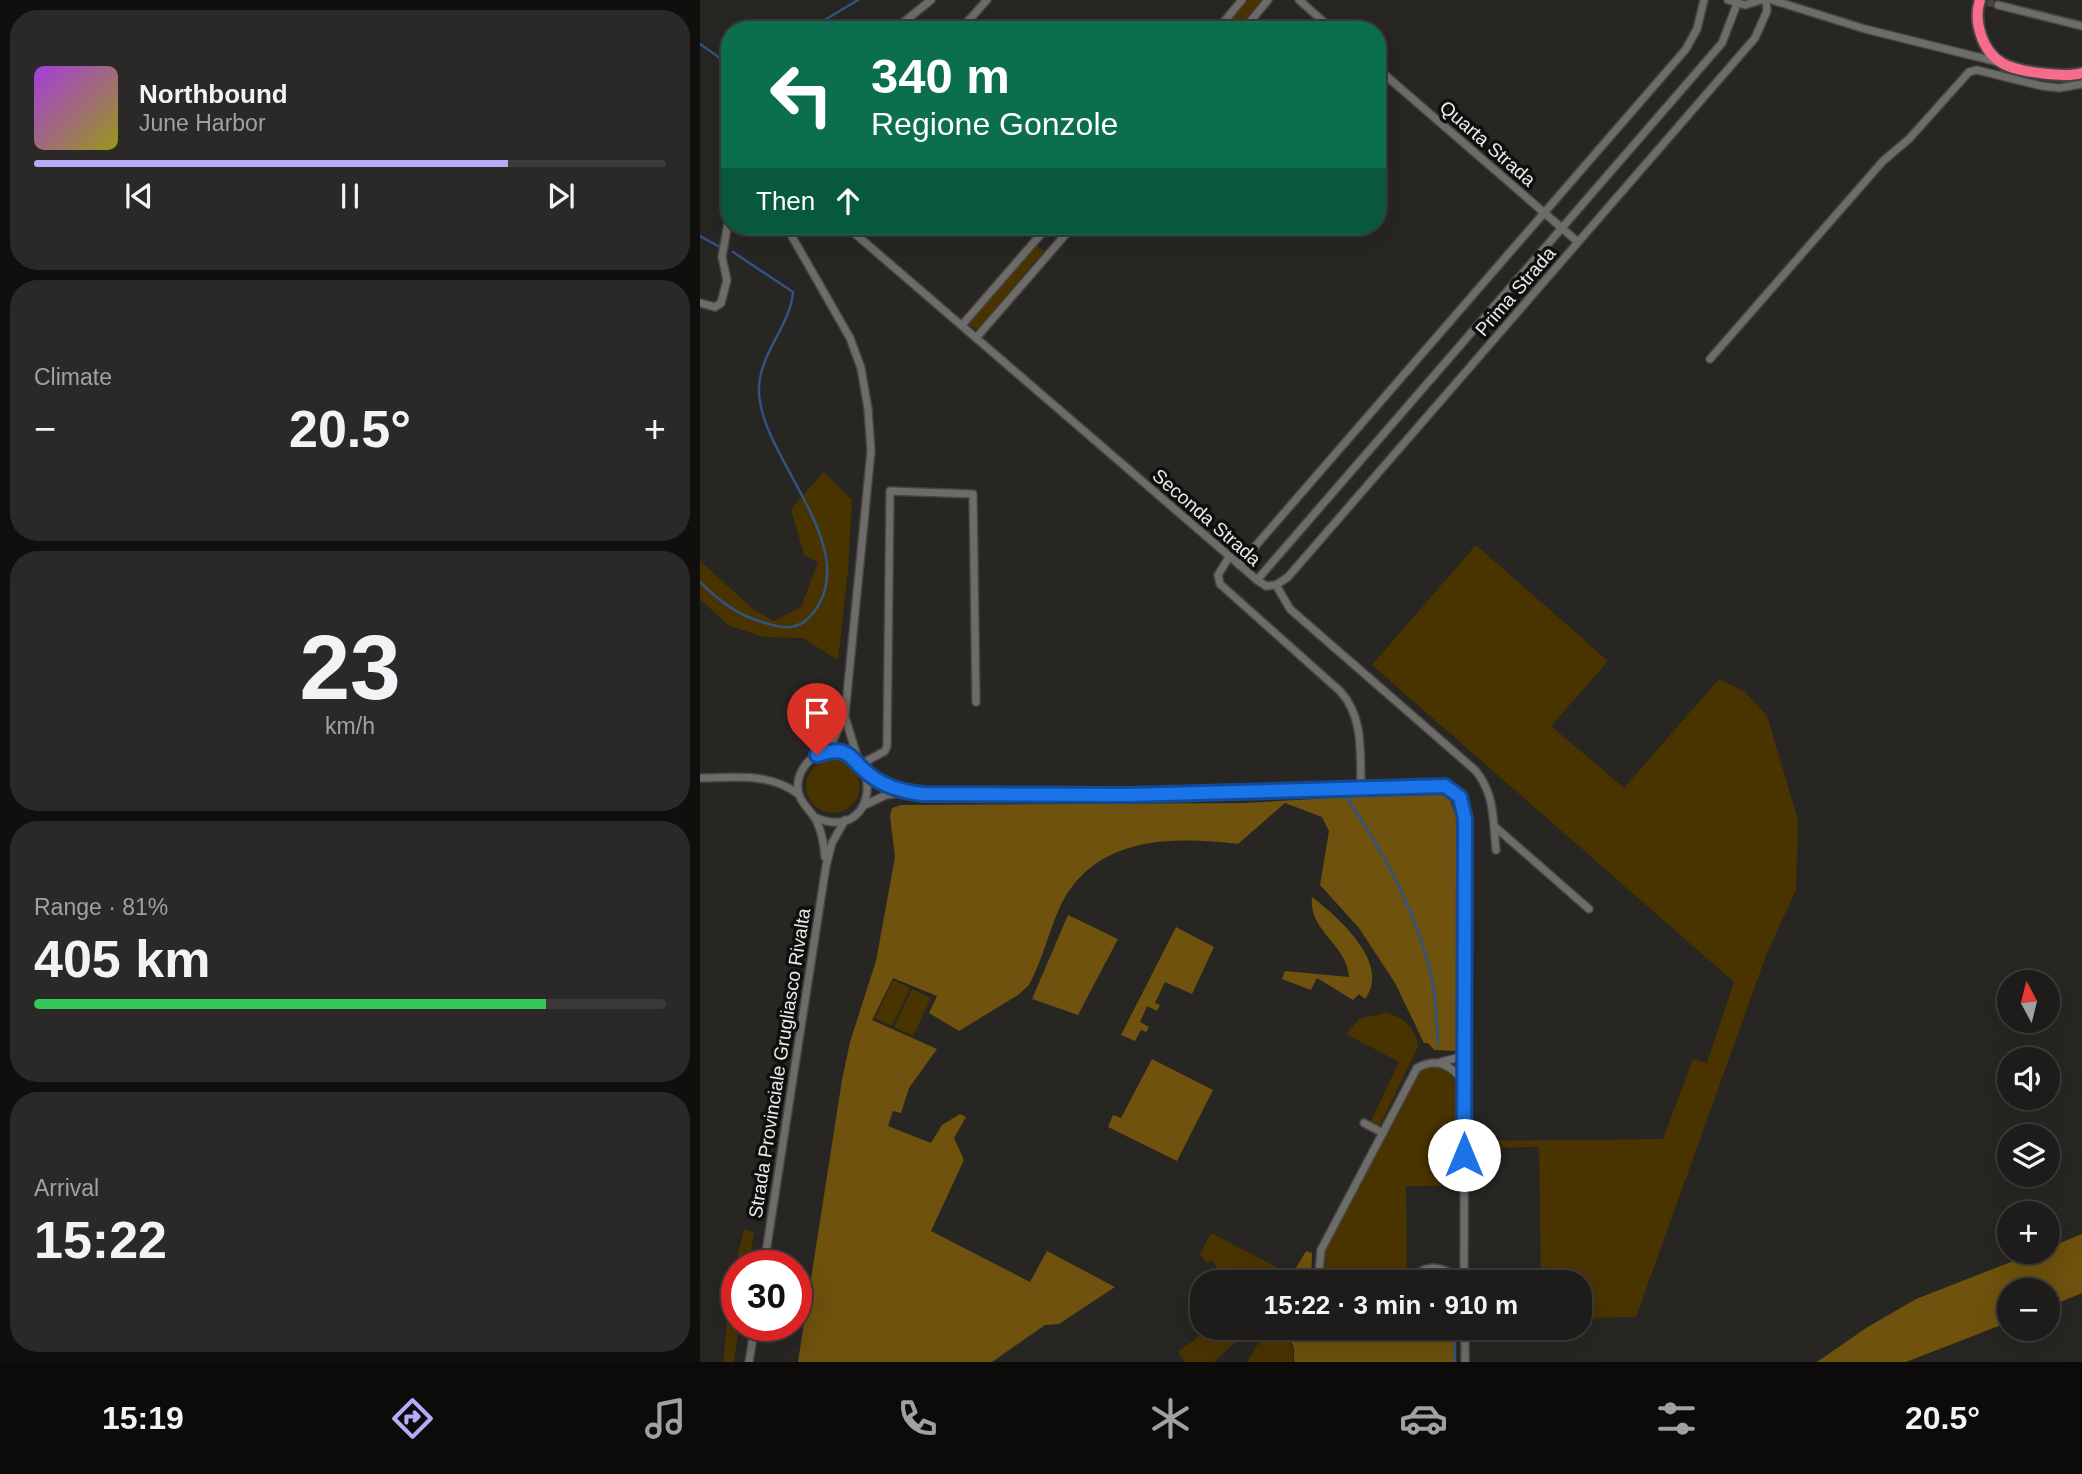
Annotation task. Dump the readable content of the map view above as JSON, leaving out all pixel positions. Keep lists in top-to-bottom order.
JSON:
{
  "streets": {
    "street": [
      "Quarta Strada",
      "Prima Strada",
      "Seconda Strada",
      "Strada Provinciale Grugliasco Rivalta"
    ]
  },
  "crossings": [
    ["Quarta Strada", "Prima Strada"],
    ["Prima Strada", "Seconda Strada"]
  ],
  "north": "top",
  "page": {
    "turn": ["340 m", "Regione Gonzole"],
    "song": ["Northbound", "June Harbor"],
    "then": "Then",
    "tile": [
      "Climate",
      ["23", "km/h"],
      ["Range · 81%", "405 km"],
      ["Arrival", "15:22"]
    ],
    "heat": ["−", "20.5°", "+"],
    "map_buttons": ["+", "−"],
    "limit": "30",
    "trip": "15:22 · 3 min · 910 m",
    "tabs": ["15:19", "20.5°"]
  }
}
